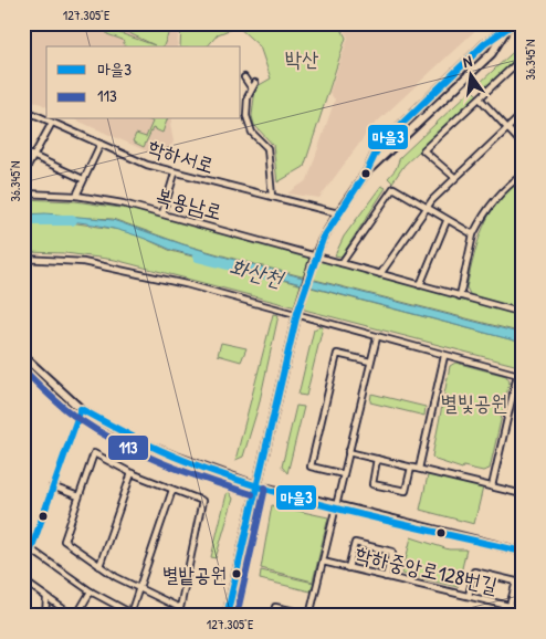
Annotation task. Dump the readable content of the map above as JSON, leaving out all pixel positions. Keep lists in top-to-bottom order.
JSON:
{
  "streets": {
    "street": ["학하서로", "복용남로", "학하중앙로128번길"]
  },
  "water": ["화산천"],
  "parks": ["박산", "별빛공원"],
  "places": ["별밭공원"],
  "lines": ["transit line 마을3", "transit line 113"],
  "legend": ["마을3", "113"],
  "north": "top",
  "coordinates": ["127.305°E", "36.345°N"]
}
